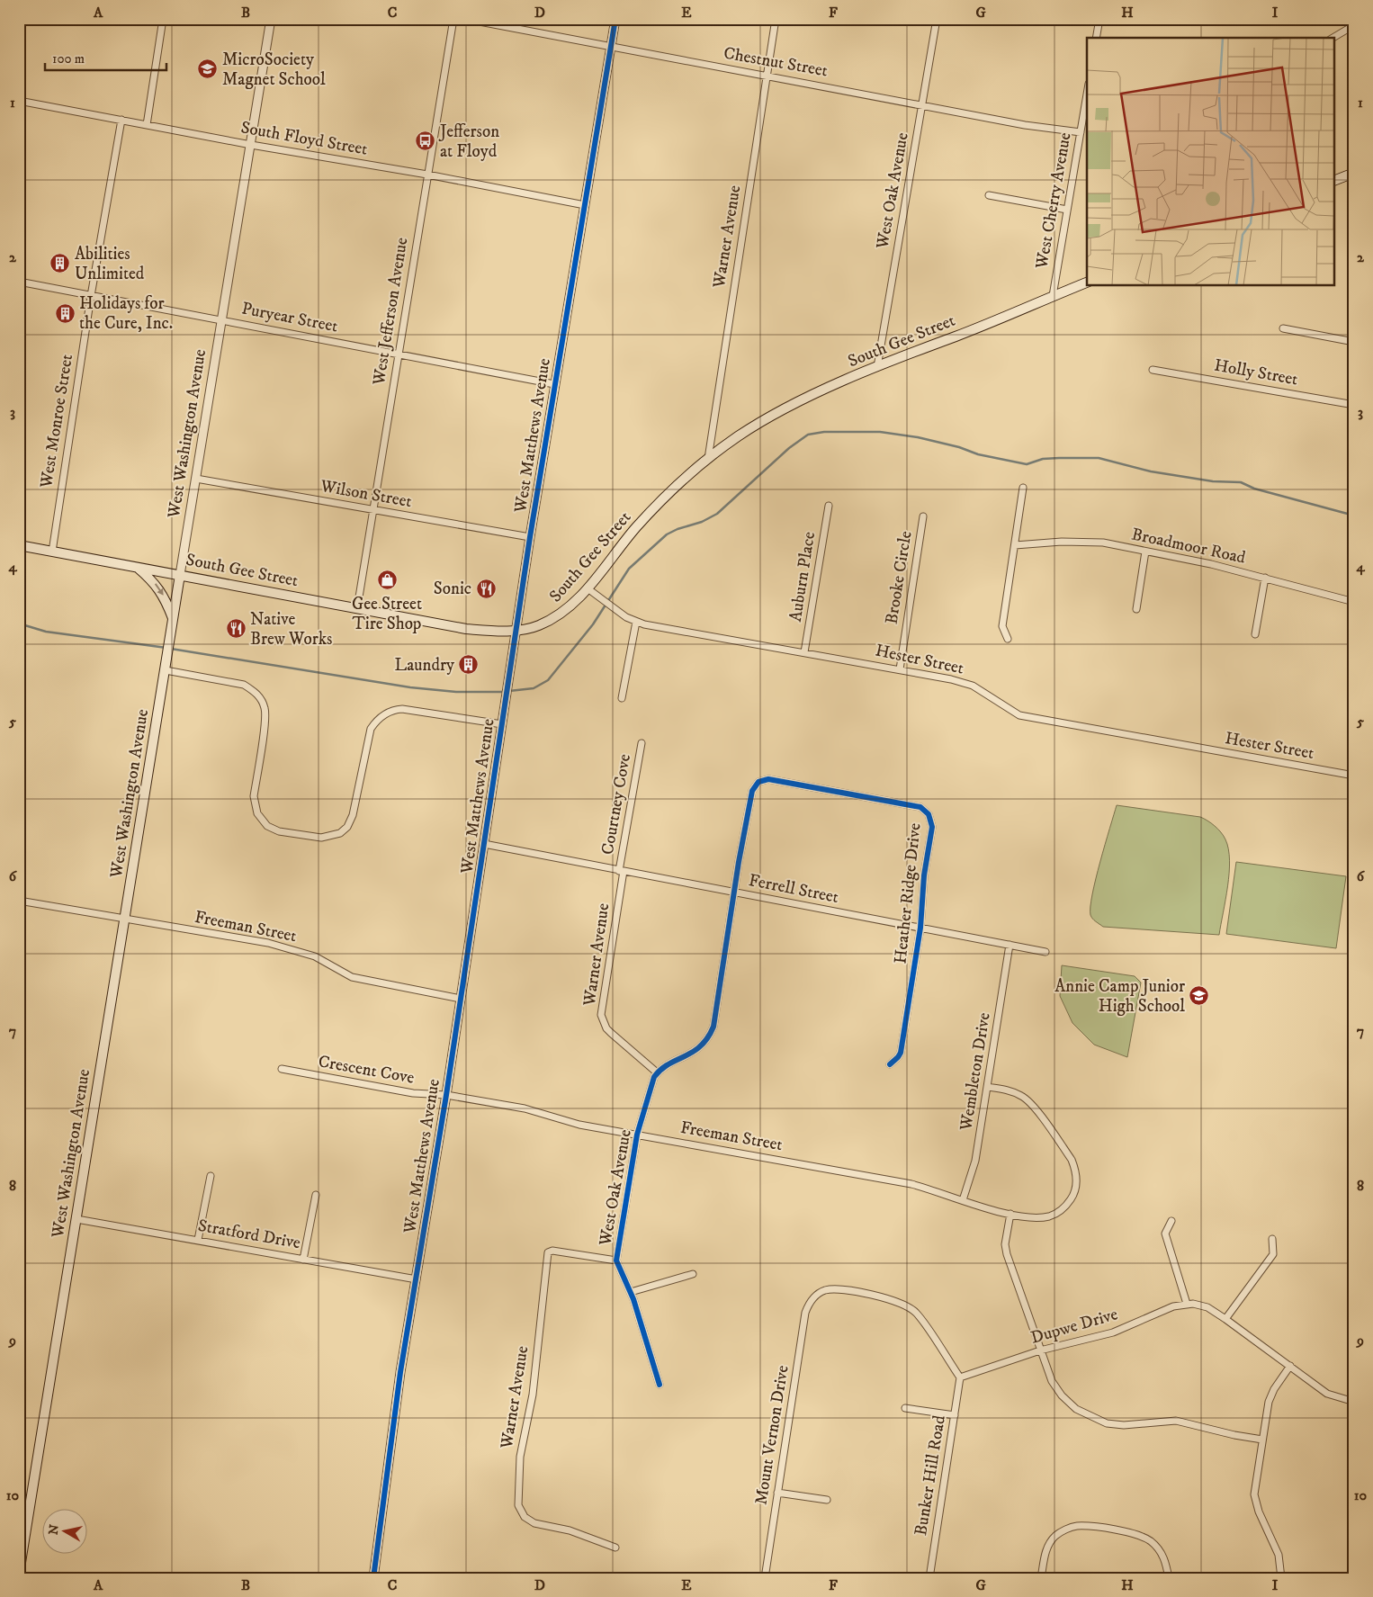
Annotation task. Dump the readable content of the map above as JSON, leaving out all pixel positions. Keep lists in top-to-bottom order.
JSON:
{
  "streets": {
    "main road": ["South Gee Street", "West Washington Avenue"],
    "street": [
      "Chestnut Street",
      "South Floyd Street",
      "West Oak Avenue",
      "West Cherry Avenue",
      "Warner Avenue",
      "West Jefferson Avenue",
      "Puryear Street",
      "Holly Street",
      "West Monroe Street",
      "West Matthews Avenue",
      "Wilson Street",
      "Broadmoor Road",
      "Auburn Place",
      "Brooke Circle",
      "Hester Street",
      "Courtney Cove",
      "Ferrell Street",
      "Heather Ridge Drive",
      "Freeman Street",
      "Crescent Cove",
      "Wembleton Drive",
      "Stratford Drive",
      "Dupwe Drive",
      "Mount Vernon Drive",
      "Bunker Hill Road"
    ]
  },
  "crossings": [
    ["Chestnut Street", "West Oak Avenue"],
    ["Chestnut Street", "West Cherry Avenue"],
    ["Chestnut Street", "Warner Avenue"],
    ["Chestnut Street", "West Matthews Avenue"],
    ["South Floyd Street", "West Jefferson Avenue"],
    ["South Floyd Street", "West Monroe Street"],
    ["South Floyd Street", "West Washington Avenue"],
    ["South Floyd Street", "West Matthews Avenue"],
    ["West Oak Avenue", "Warner Avenue"],
    ["West Oak Avenue", "South Gee Street"],
    ["West Oak Avenue", "Freeman Street"],
    ["West Cherry Avenue", "South Gee Street"],
    ["Warner Avenue", "South Gee Street"],
    ["Warner Avenue", "Courtney Cove"],
    ["Warner Avenue", "Ferrell Street"],
    ["West Jefferson Avenue", "Puryear Street"],
    ["West Jefferson Avenue", "South Gee Street"],
    ["West Jefferson Avenue", "Wilson Street"],
    ["Puryear Street", "West Monroe Street"],
    ["Puryear Street", "West Washington Avenue"],
    ["Puryear Street", "West Matthews Avenue"],
    ["South Gee Street", "West Monroe Street"],
    ["South Gee Street", "West Washington Avenue"],
    ["South Gee Street", "West Matthews Avenue"],
    ["South Gee Street", "Hester Street"],
    ["West Washington Avenue", "Wilson Street"],
    ["West Washington Avenue", "Freeman Street"],
    ["West Washington Avenue", "Stratford Drive"],
    ["West Matthews Avenue", "Wilson Street"],
    ["West Matthews Avenue", "Ferrell Street"],
    ["West Matthews Avenue", "Freeman Street"],
    ["West Matthews Avenue", "Crescent Cove"],
    ["West Matthews Avenue", "Stratford Drive"],
    ["Auburn Place", "Hester Street"],
    ["Brooke Circle", "Hester Street"],
    ["Courtney Cove", "Ferrell Street"],
    ["Ferrell Street", "Heather Ridge Drive"],
    ["Ferrell Street", "Wembleton Drive"],
    ["Freeman Street", "Crescent Cove"],
    ["Freeman Street", "Wembleton Drive"],
    ["Dupwe Drive", "Mount Vernon Drive"],
    ["Dupwe Drive", "Bunker Hill Road"],
    ["Mount Vernon Drive", "Bunker Hill Road"]
  ],
  "places": {
    "school or university": ["MicroSociety Magnet School", "Annie Camp Junior High School"],
    "bus stop": ["Jefferson at Floyd"],
    "building": ["Abilities Unlimited", "Holidays for the Cure, Inc.", "Laundry"],
    "shop": ["Gee Street Tire Shop"],
    "restaurant": ["Sonic", "Native Brew Works"]
  },
  "scale_bar": "100 m",
  "north": "left",
  "grid": {
    "columns": [
      "A",
      "B",
      "C",
      "D",
      "E",
      "F",
      "G",
      "H",
      "I"
    ],
    "rows": [
      "1",
      "2",
      "3",
      "4",
      "5",
      "6",
      "7",
      "8",
      "9",
      "10"
    ]
  }
}
